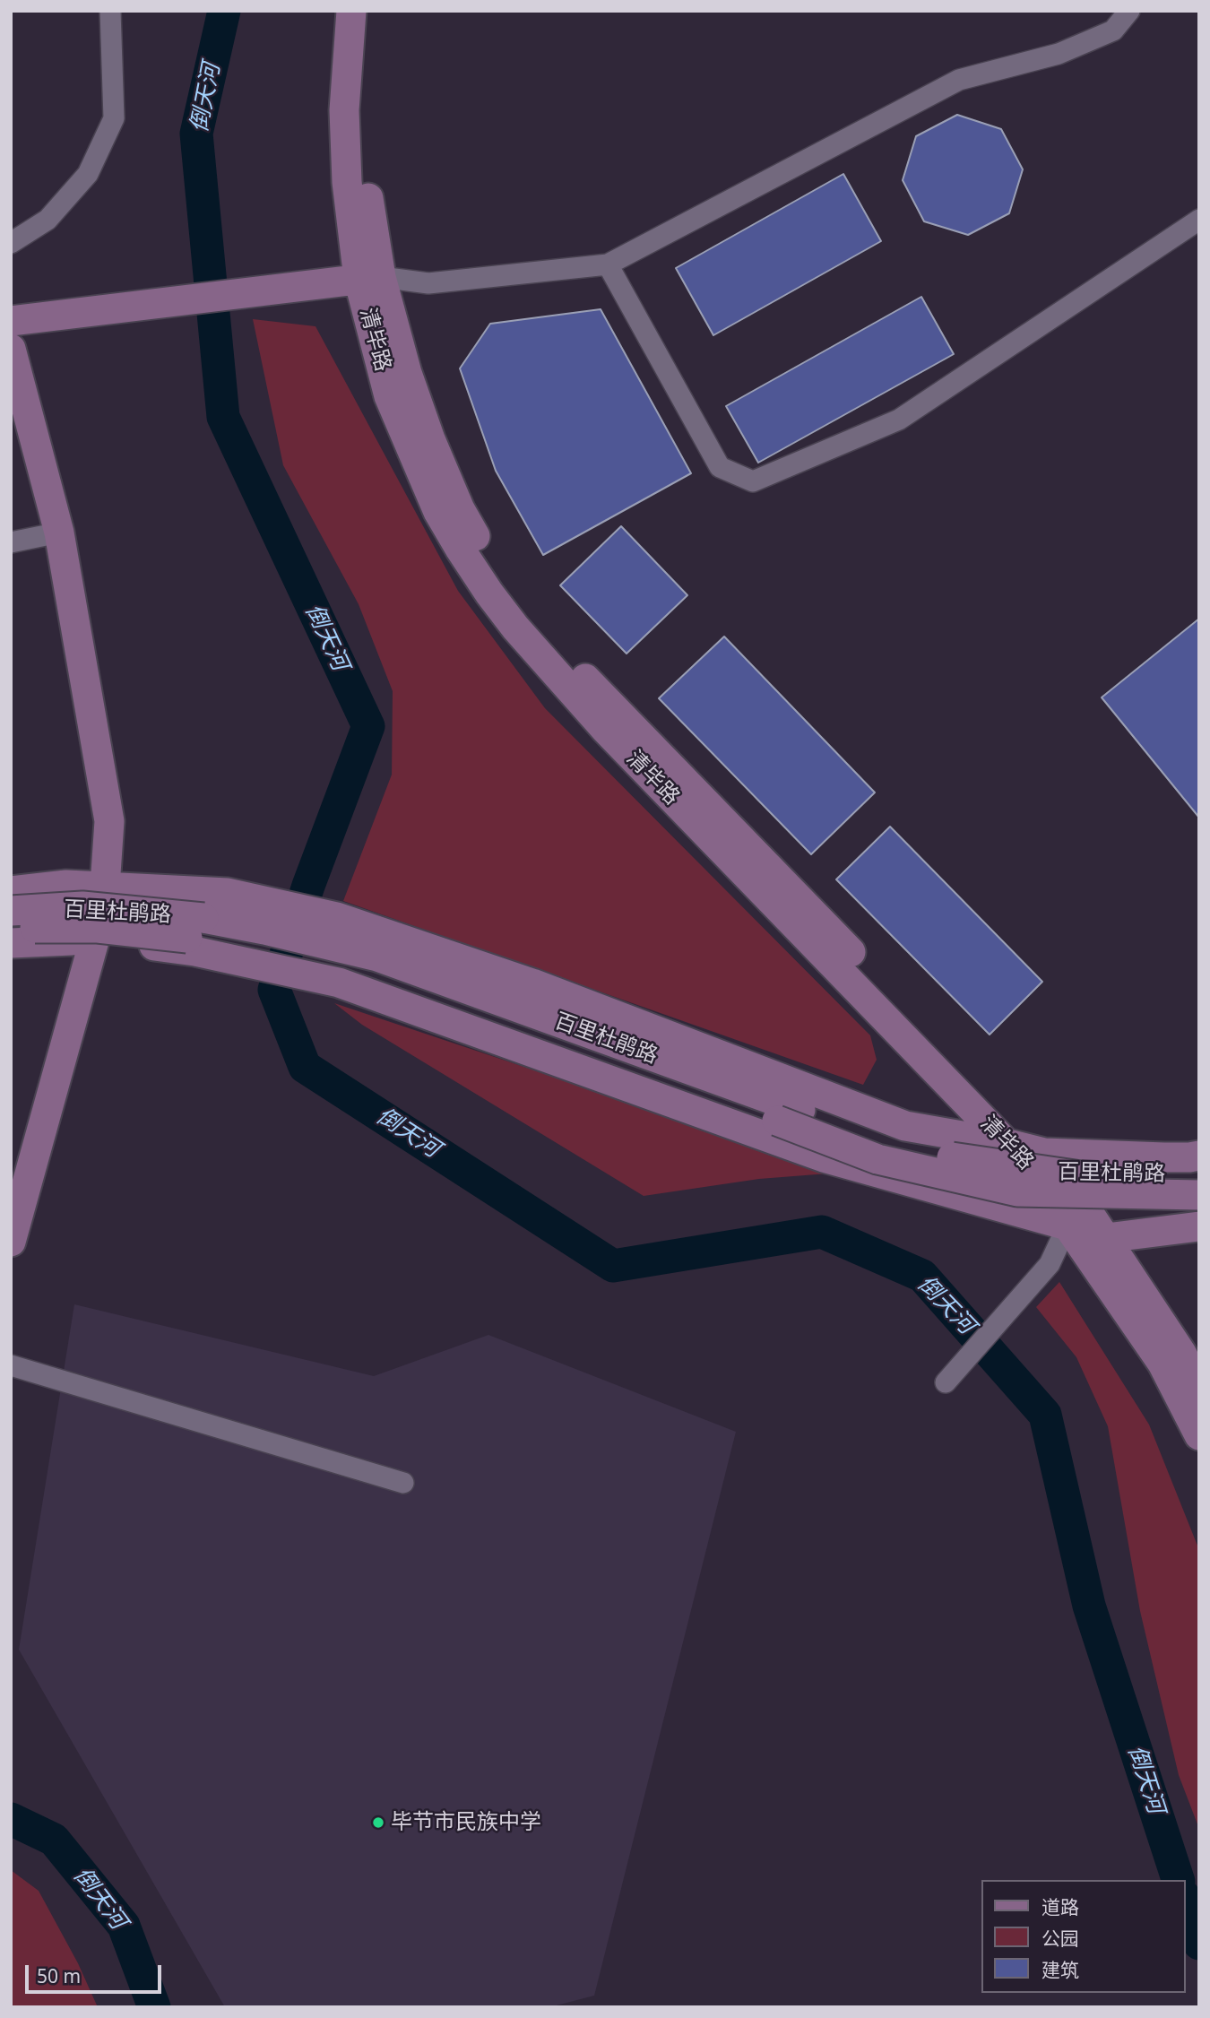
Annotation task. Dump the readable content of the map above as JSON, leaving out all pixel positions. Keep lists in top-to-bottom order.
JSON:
{
  "streets": {
    "main road": ["清毕路", "百里杜鹃路"]
  },
  "water": ["倒天河"],
  "places": ["毕节市民族中学"],
  "legend": ["道路", "公园", "建筑"],
  "scale_bar": "50 m"
}
